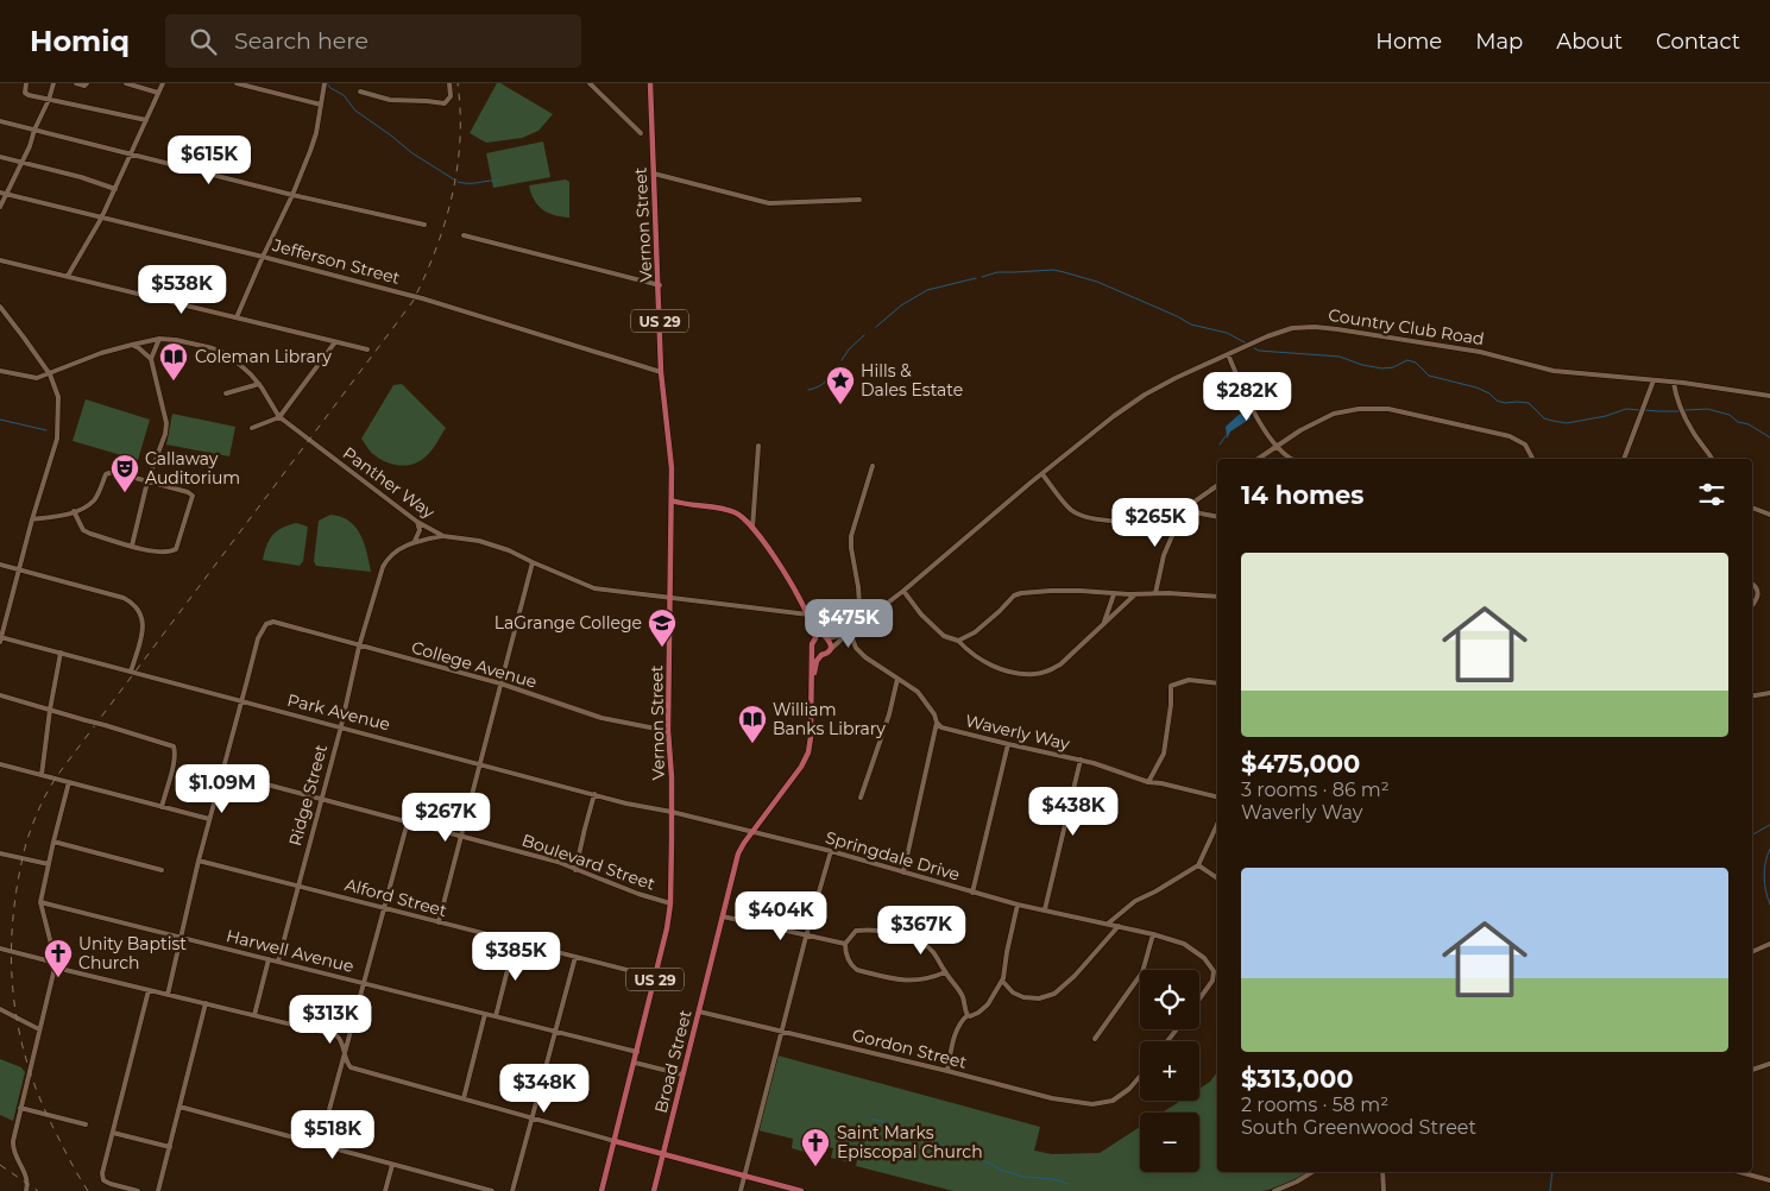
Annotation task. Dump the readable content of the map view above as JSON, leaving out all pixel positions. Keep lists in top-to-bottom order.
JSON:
{
  "streets": {
    "main road": ["Vernon Street", "US 29", "Broad Street"],
    "street": [
      "Jefferson Street",
      "Country Club Road",
      "Panther Way",
      "College Avenue",
      "Park Avenue",
      "Waverly Way",
      "Ridge Street",
      "Springdale Drive",
      "Boulevard Street",
      "Alford Street",
      "Harwell Avenue",
      "Gordon Street"
    ]
  },
  "crossings": [
    ["Vernon Street", "Jefferson Street"],
    ["Vernon Street", "Panther Way"],
    ["Vernon Street", "College Avenue"],
    ["Vernon Street", "Park Avenue"],
    ["Vernon Street", "Springdale Drive"],
    ["Vernon Street", "Boulevard Street"],
    ["Vernon Street", "Alford Street"],
    ["Vernon Street", "Harwell Avenue"],
    ["Country Club Road", "Broad Street"],
    ["Panther Way", "Ridge Street"],
    ["College Avenue", "Park Avenue"],
    ["College Avenue", "Ridge Street"],
    ["Park Avenue", "Ridge Street"],
    ["Park Avenue", "Springdale Drive"],
    ["Ridge Street", "Boulevard Street"],
    ["Ridge Street", "Alford Street"],
    ["Ridge Street", "Harwell Avenue"],
    ["Springdale Drive", "Broad Street"],
    ["Gordon Street", "Broad Street"]
  ],
  "places": {
    "library": ["Coleman Library", "William Banks Library"],
    "place": ["Hills & Dales Estate"],
    "theatre": ["Callaway Auditorium"],
    "school or university": ["LaGrange College"],
    "church": ["Unity Baptist Church", "Saint Marks Episcopal Church"]
  },
  "page": {
    "header": "Homiq",
    "search": "Search here",
    "nav": [
      "Home",
      "Map",
      "About",
      "Contact"
    ],
    "price": [
      "$615K",
      "$538K",
      "$282K",
      "$265K",
      "$475K",
      "$1.09M",
      "$438K",
      "$267K",
      "$404K",
      "$367K",
      "$385K",
      "$313K",
      "$348K",
      "$518K"
    ],
    "heading": "14 homes",
    "list": [
      {
        "name": "$475,000",
        "note": "3 rooms · 86 m² · Waverly Way"
      },
      {
        "name": "$313,000",
        "note": "2 rooms · 58 m² · South Greenwood Street"
      }
    ],
    "map_buttons": ["+", "−"]
  }
}
